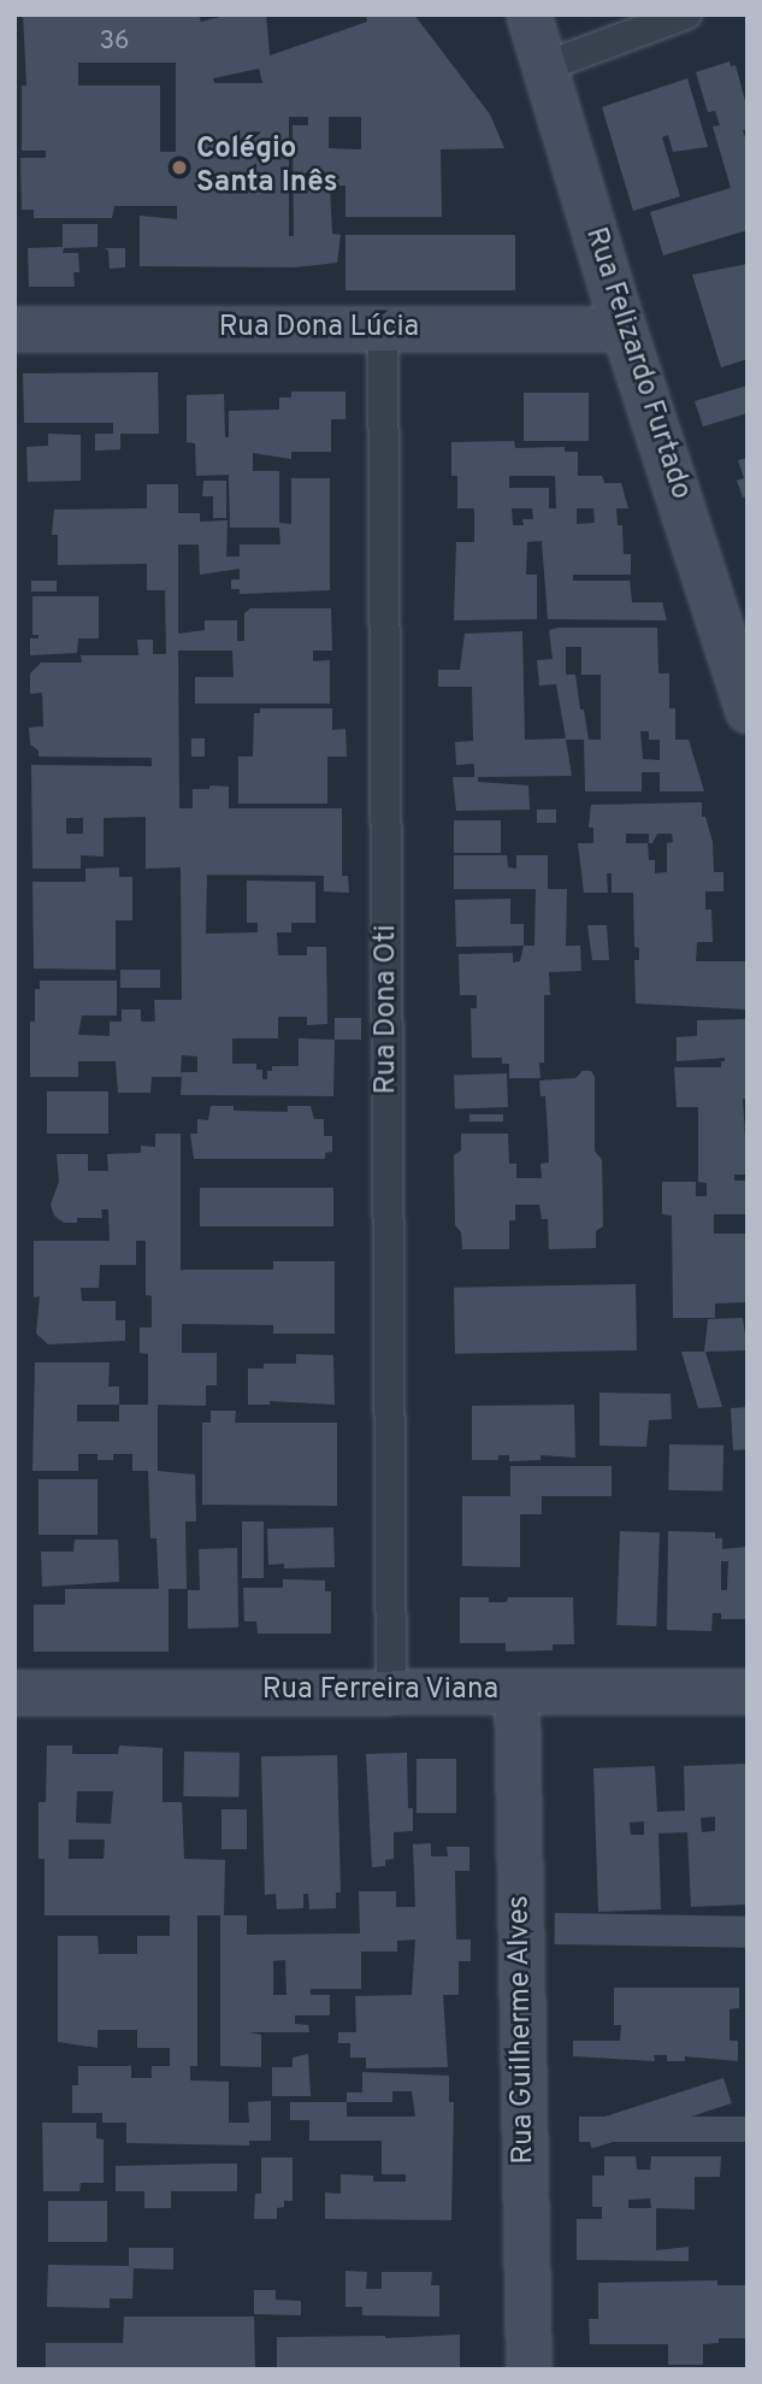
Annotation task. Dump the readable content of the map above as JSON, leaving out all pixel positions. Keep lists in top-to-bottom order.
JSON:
{
  "streets": {
    "street": [
      "Rua Dona Lúcia",
      "Rua Felizardo Furtado",
      "Rua Dona Oti",
      "Rua Ferreira Viana",
      "Rua Guilherme Alves"
    ]
  },
  "crossings": [
    ["Rua Dona Lúcia", "Rua Felizardo Furtado"],
    ["Rua Dona Lúcia", "Rua Dona Oti"],
    ["Rua Dona Oti", "Rua Ferreira Viana"],
    ["Rua Ferreira Viana", "Rua Guilherme Alves"]
  ],
  "places": ["Colégio Santa Inês"],
  "house_numbers": ["36"]
}
